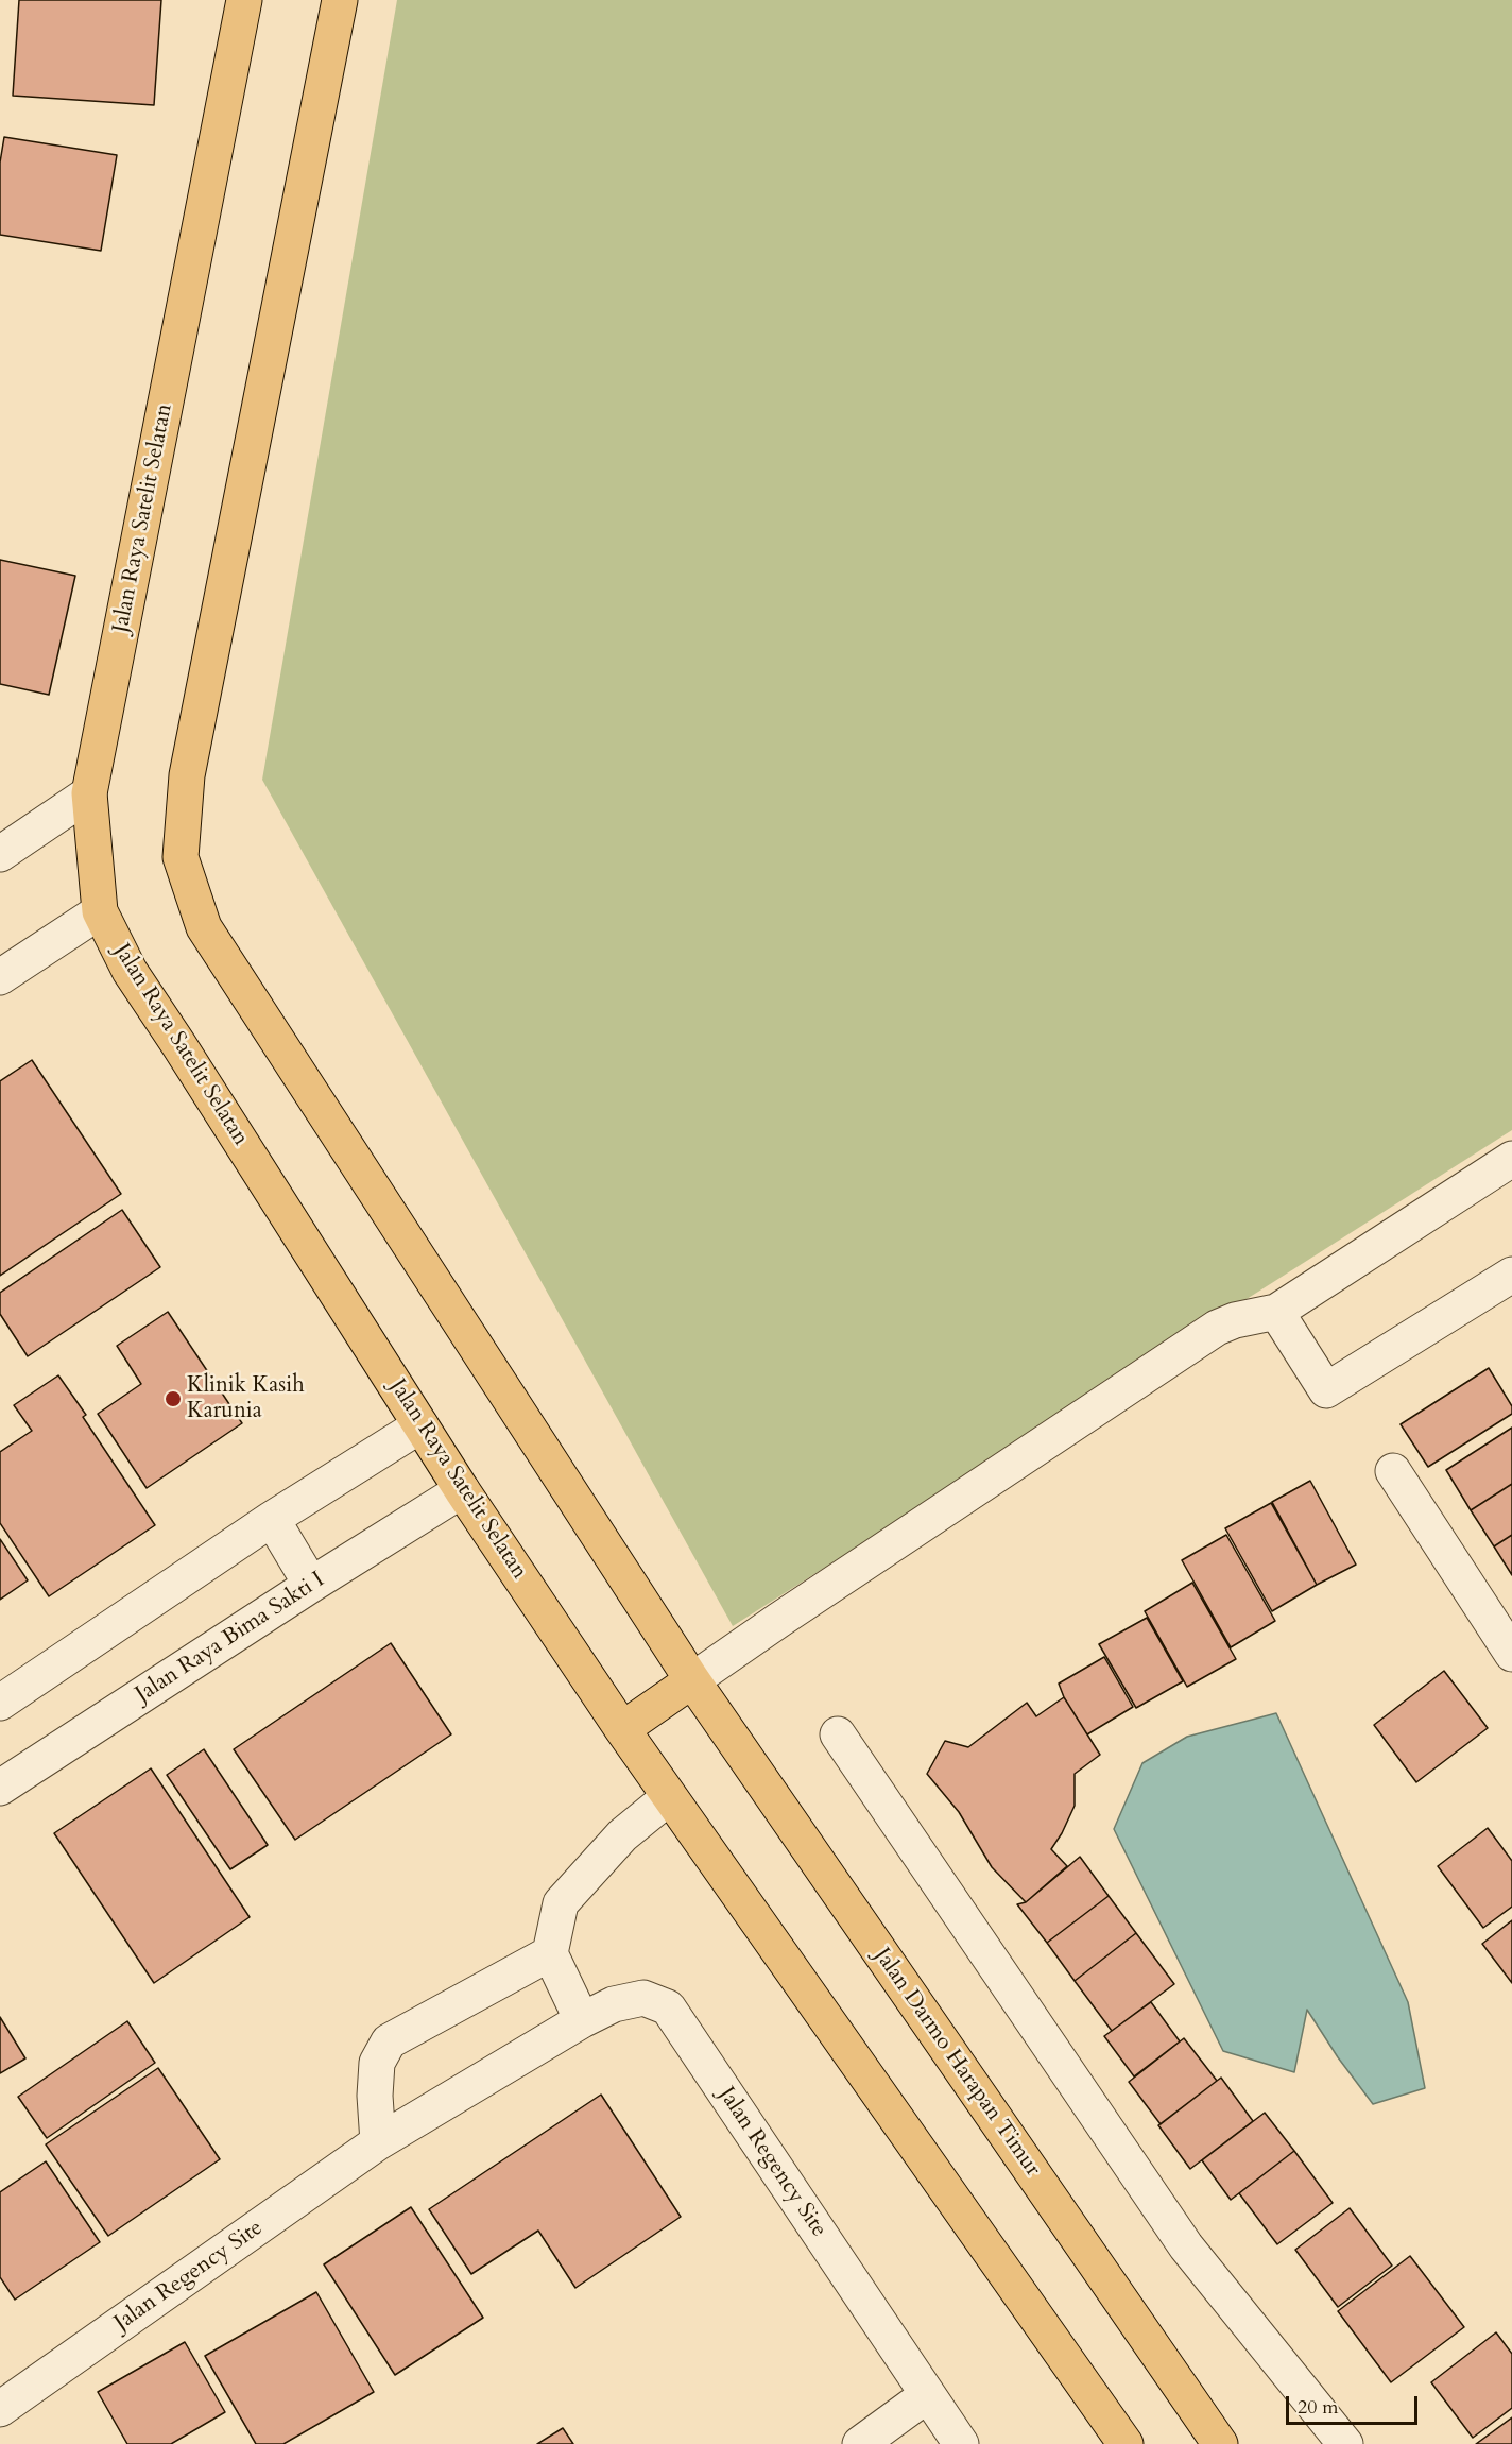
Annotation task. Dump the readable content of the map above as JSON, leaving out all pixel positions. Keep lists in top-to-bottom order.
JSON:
{
  "streets": {
    "main road": ["Jalan Raya Satelit Selatan", "Jalan Darmo Harapan Timur"],
    "street": ["Jalan Raya Bima Sakti I", "Jalan Regency Site"]
  },
  "crossings": [
    ["Jalan Raya Satelit Selatan", "Jalan Raya Bima Sakti I"]
  ],
  "places": ["Klinik Kasih Karunia"],
  "scale_bar": "20 m"
}
